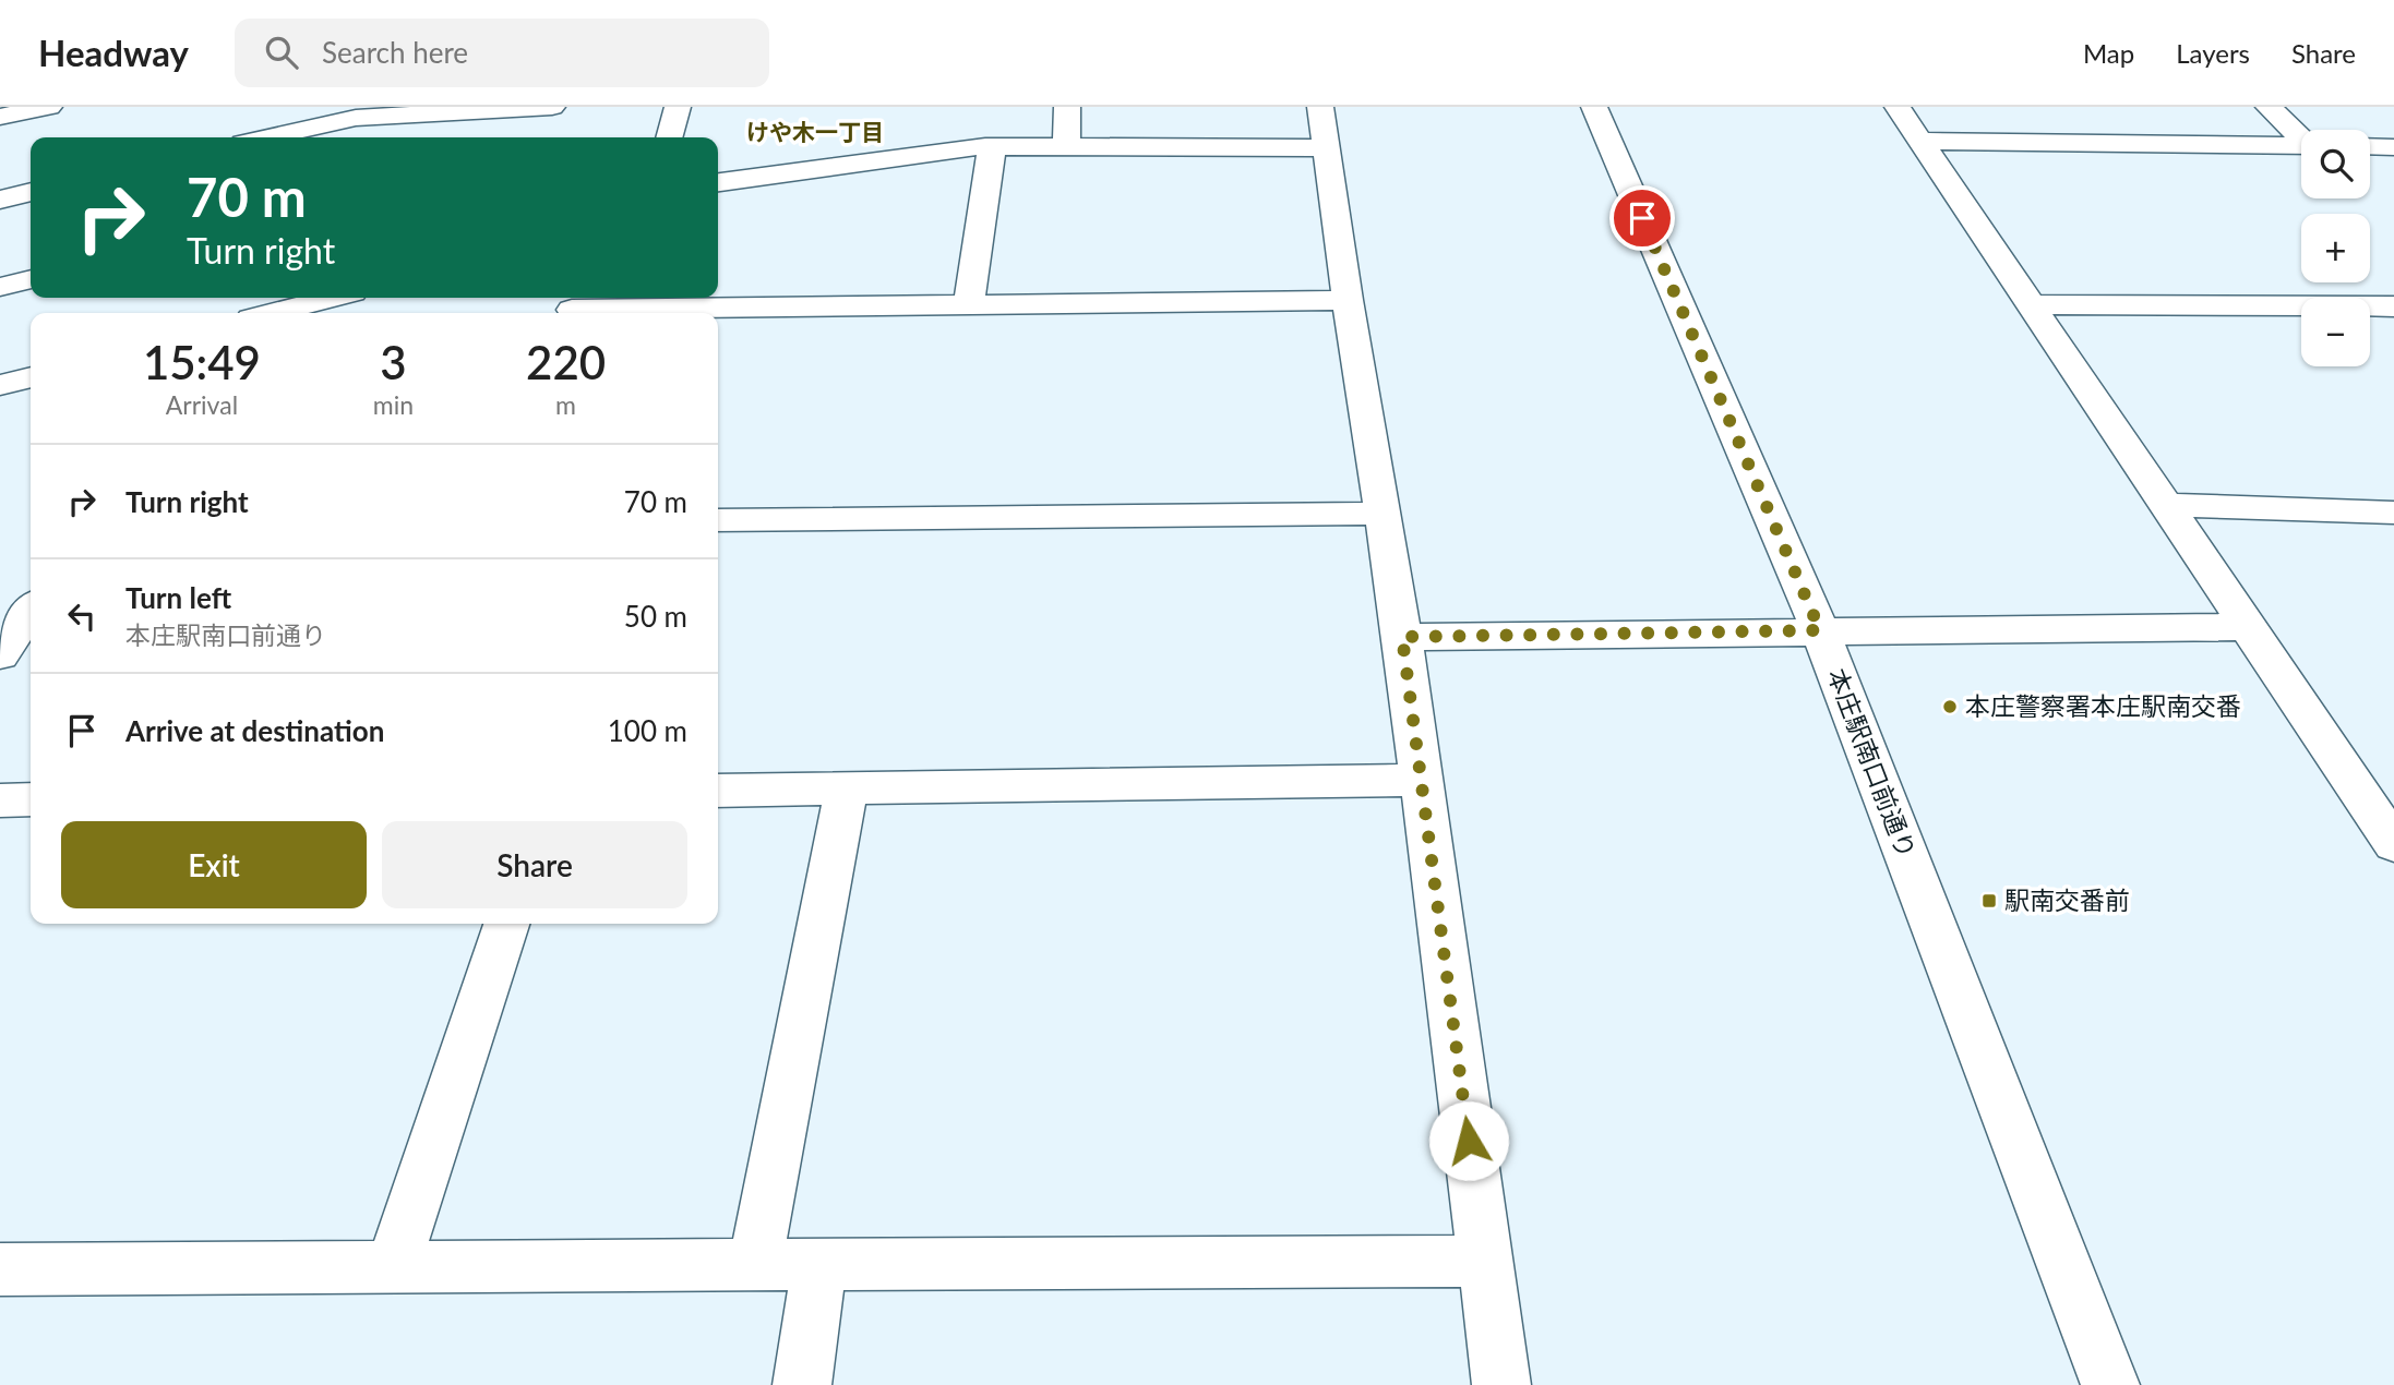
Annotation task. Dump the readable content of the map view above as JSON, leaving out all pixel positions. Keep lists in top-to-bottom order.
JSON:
{
  "streets": {
    "street": ["本庄駅南口前通り"]
  },
  "districts": ["けや木一丁目"],
  "places": {
    "other": ["本庄警察署本庄駅南交番"],
    "transit": ["駅南交番前"]
  },
  "page": {
    "header": "Headway",
    "search": "Search here",
    "nav": ["Map", "Layers", "Share"],
    "map_buttons": ["+", "−"],
    "turn": ["70 m", "Turn right"],
    "eta": [
      "15:49",
      "Arrival",
      "3",
      "min",
      "220",
      "m"
    ],
    "list": [
      {
        "name": "Turn right",
        "value": "70 m"
      },
      {
        "name": "Turn left",
        "note": "本庄駅南口前通り",
        "value": "50 m"
      },
      {
        "name": "Arrive at destination",
        "value": "100 m"
      }
    ],
    "buttons": ["Exit", "Share"]
  }
}
